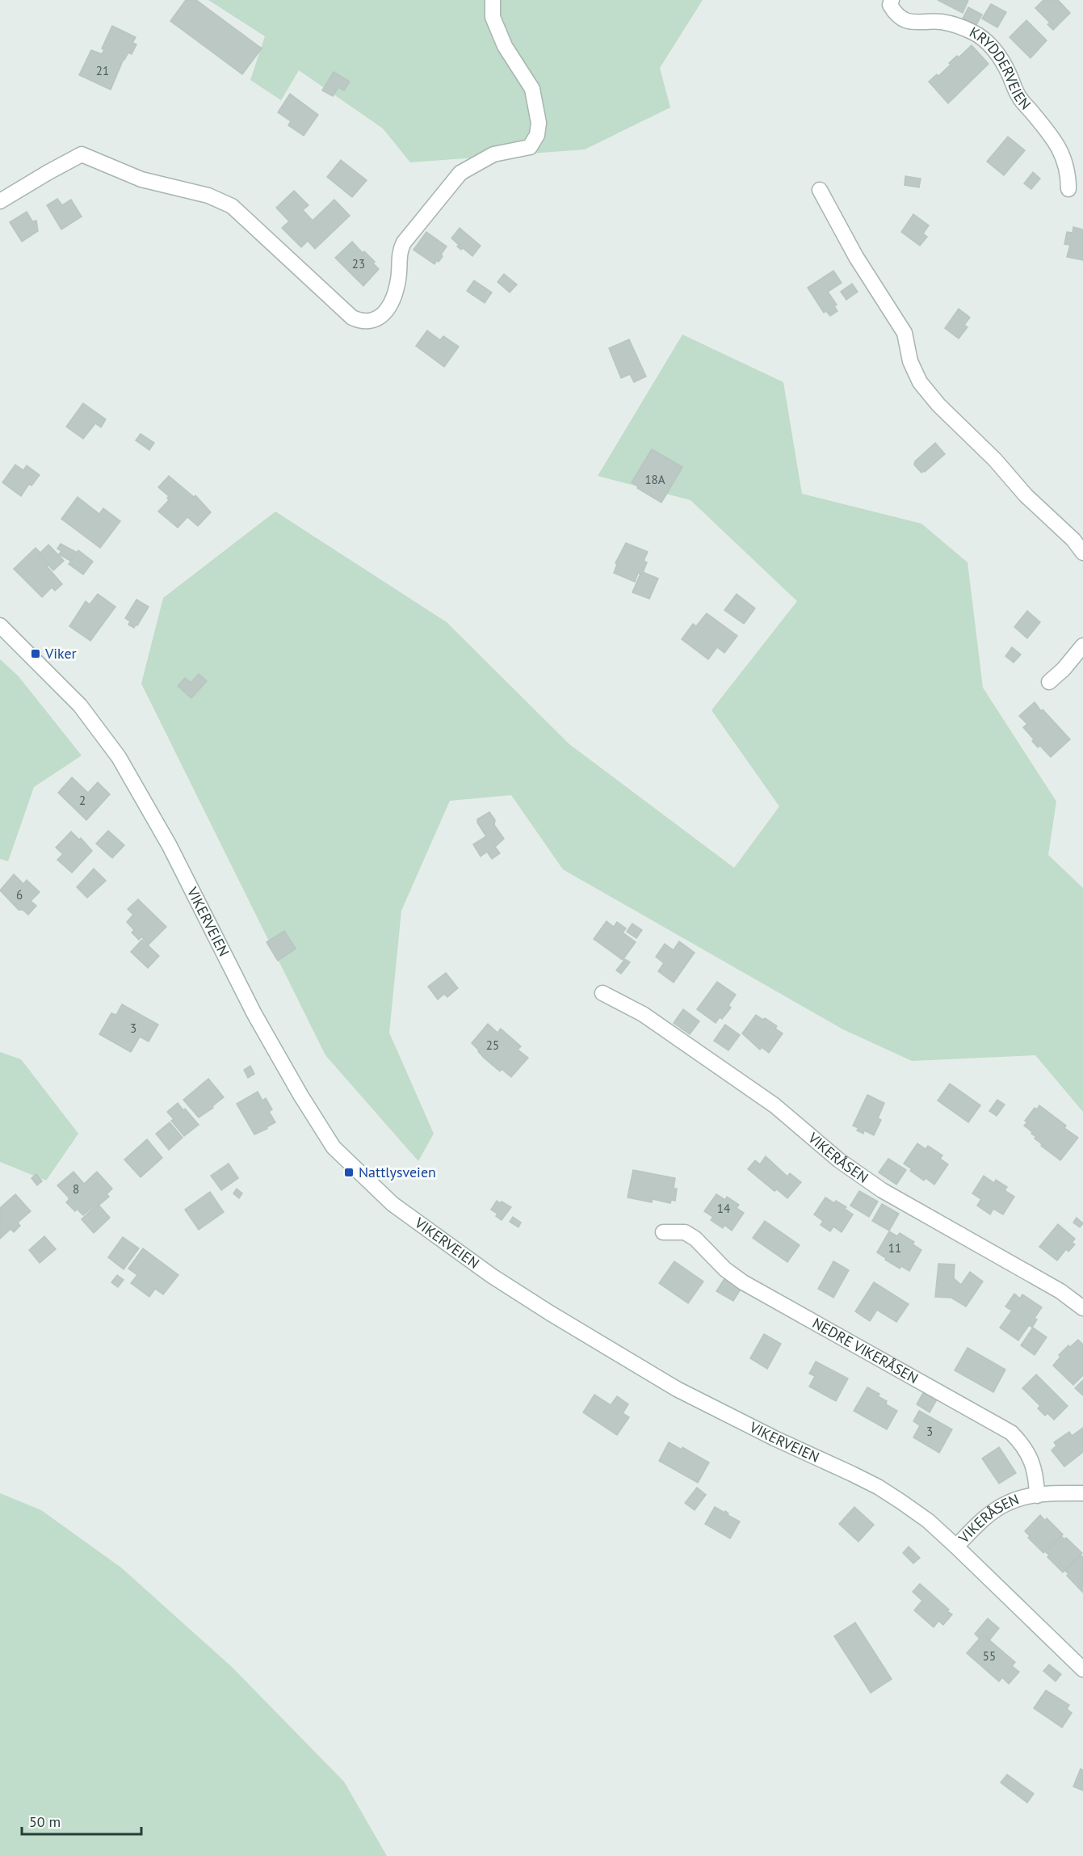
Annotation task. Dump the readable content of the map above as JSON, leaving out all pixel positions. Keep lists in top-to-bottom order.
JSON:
{
  "streets": {
    "street": [
      "KRYDDERVEIEN",
      "VIKERVEIEN",
      "VIKERÅSEN",
      "NEDRE VIKERÅSEN"
    ]
  },
  "crossings": [
    ["VIKERVEIEN", "VIKERÅSEN"],
    ["VIKERÅSEN", "NEDRE VIKERÅSEN"]
  ],
  "places": {
    "transit": ["Viker", "Nattlysveien"]
  },
  "house_numbers": [
    "21",
    "23",
    "18A",
    "2",
    "6",
    "3",
    "25",
    "8",
    "14",
    "11",
    "3",
    "55"
  ],
  "scale_bar": "50 m"
}
